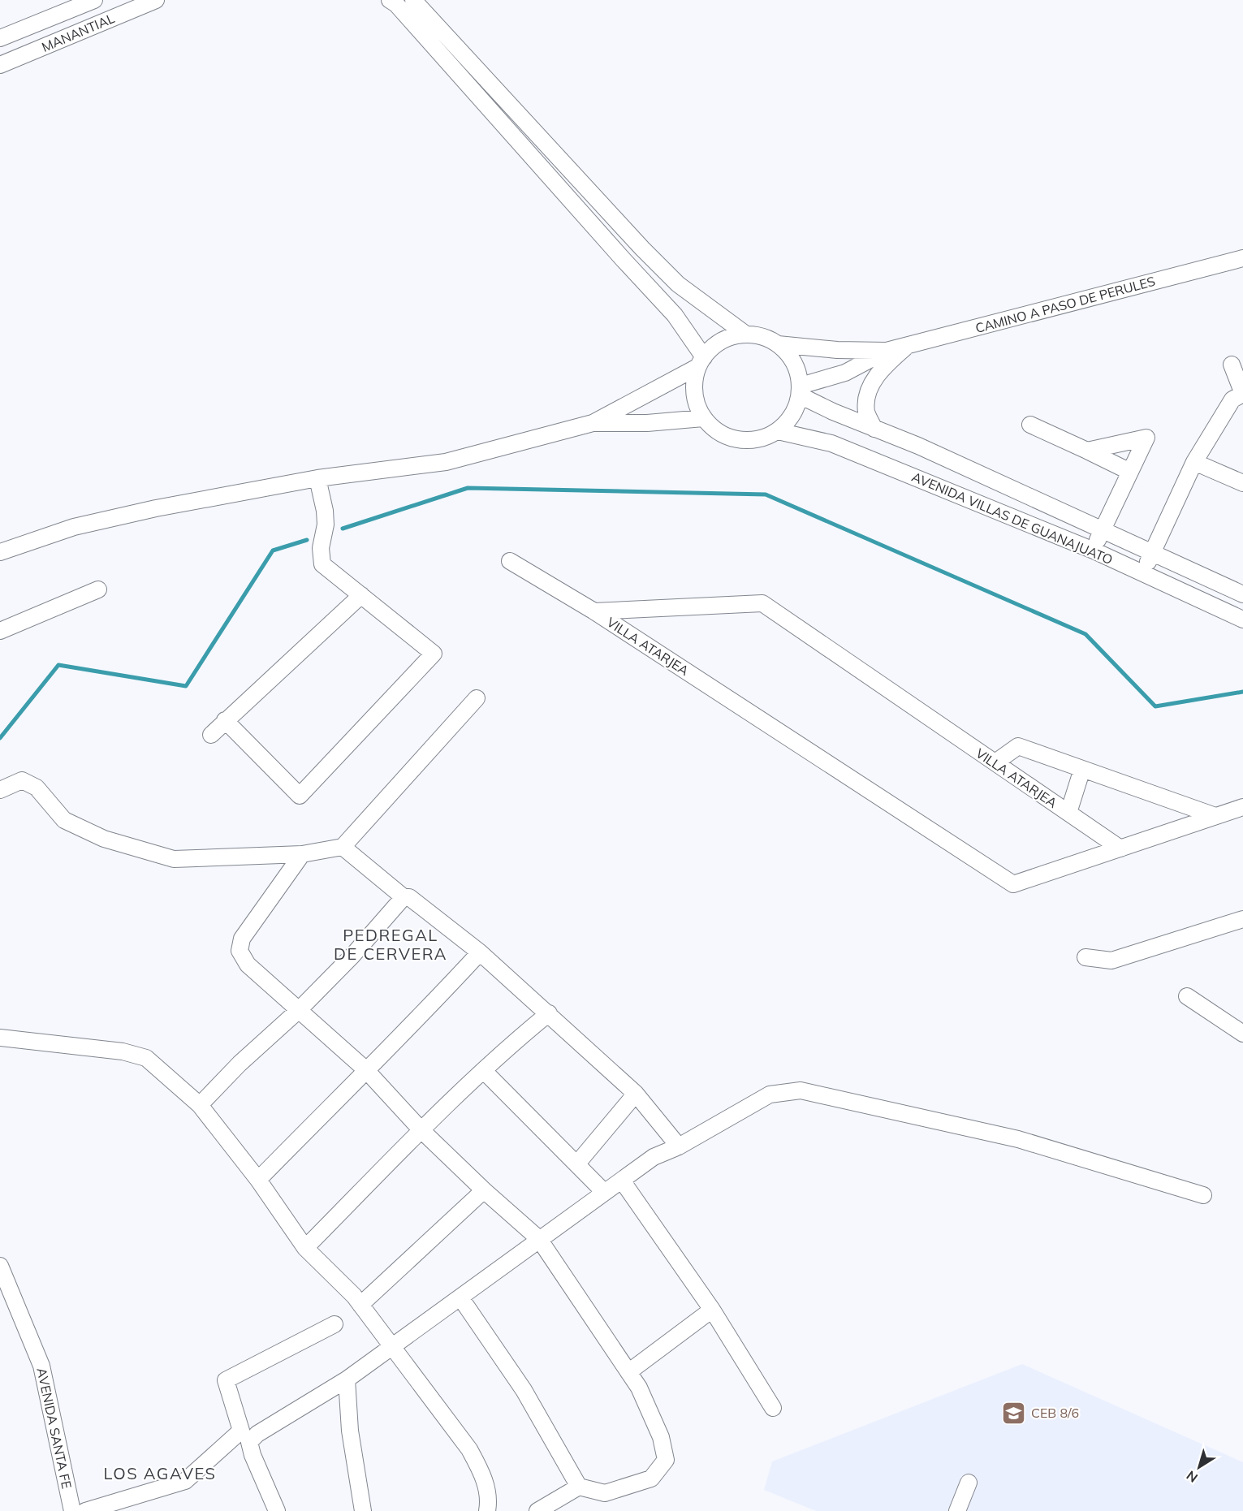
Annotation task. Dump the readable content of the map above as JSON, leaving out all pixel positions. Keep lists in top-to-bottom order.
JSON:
{
  "streets": {
    "street": [
      "MANANTIAL",
      "CAMINO A PASO DE PERULES",
      "AVENIDA VILLAS DE GUANAJUATO",
      "VILLA ATARJEA",
      "AVENIDA SANTA FE"
    ]
  },
  "crossings": [
    ["CAMINO A PASO DE PERULES", "AVENIDA VILLAS DE GUANAJUATO"]
  ],
  "districts": ["PEDREGAL DE CERVERA", "LOS AGAVES"],
  "places": {
    "school or university": ["CEB 8/6"]
  },
  "north": "bottom left"
}
